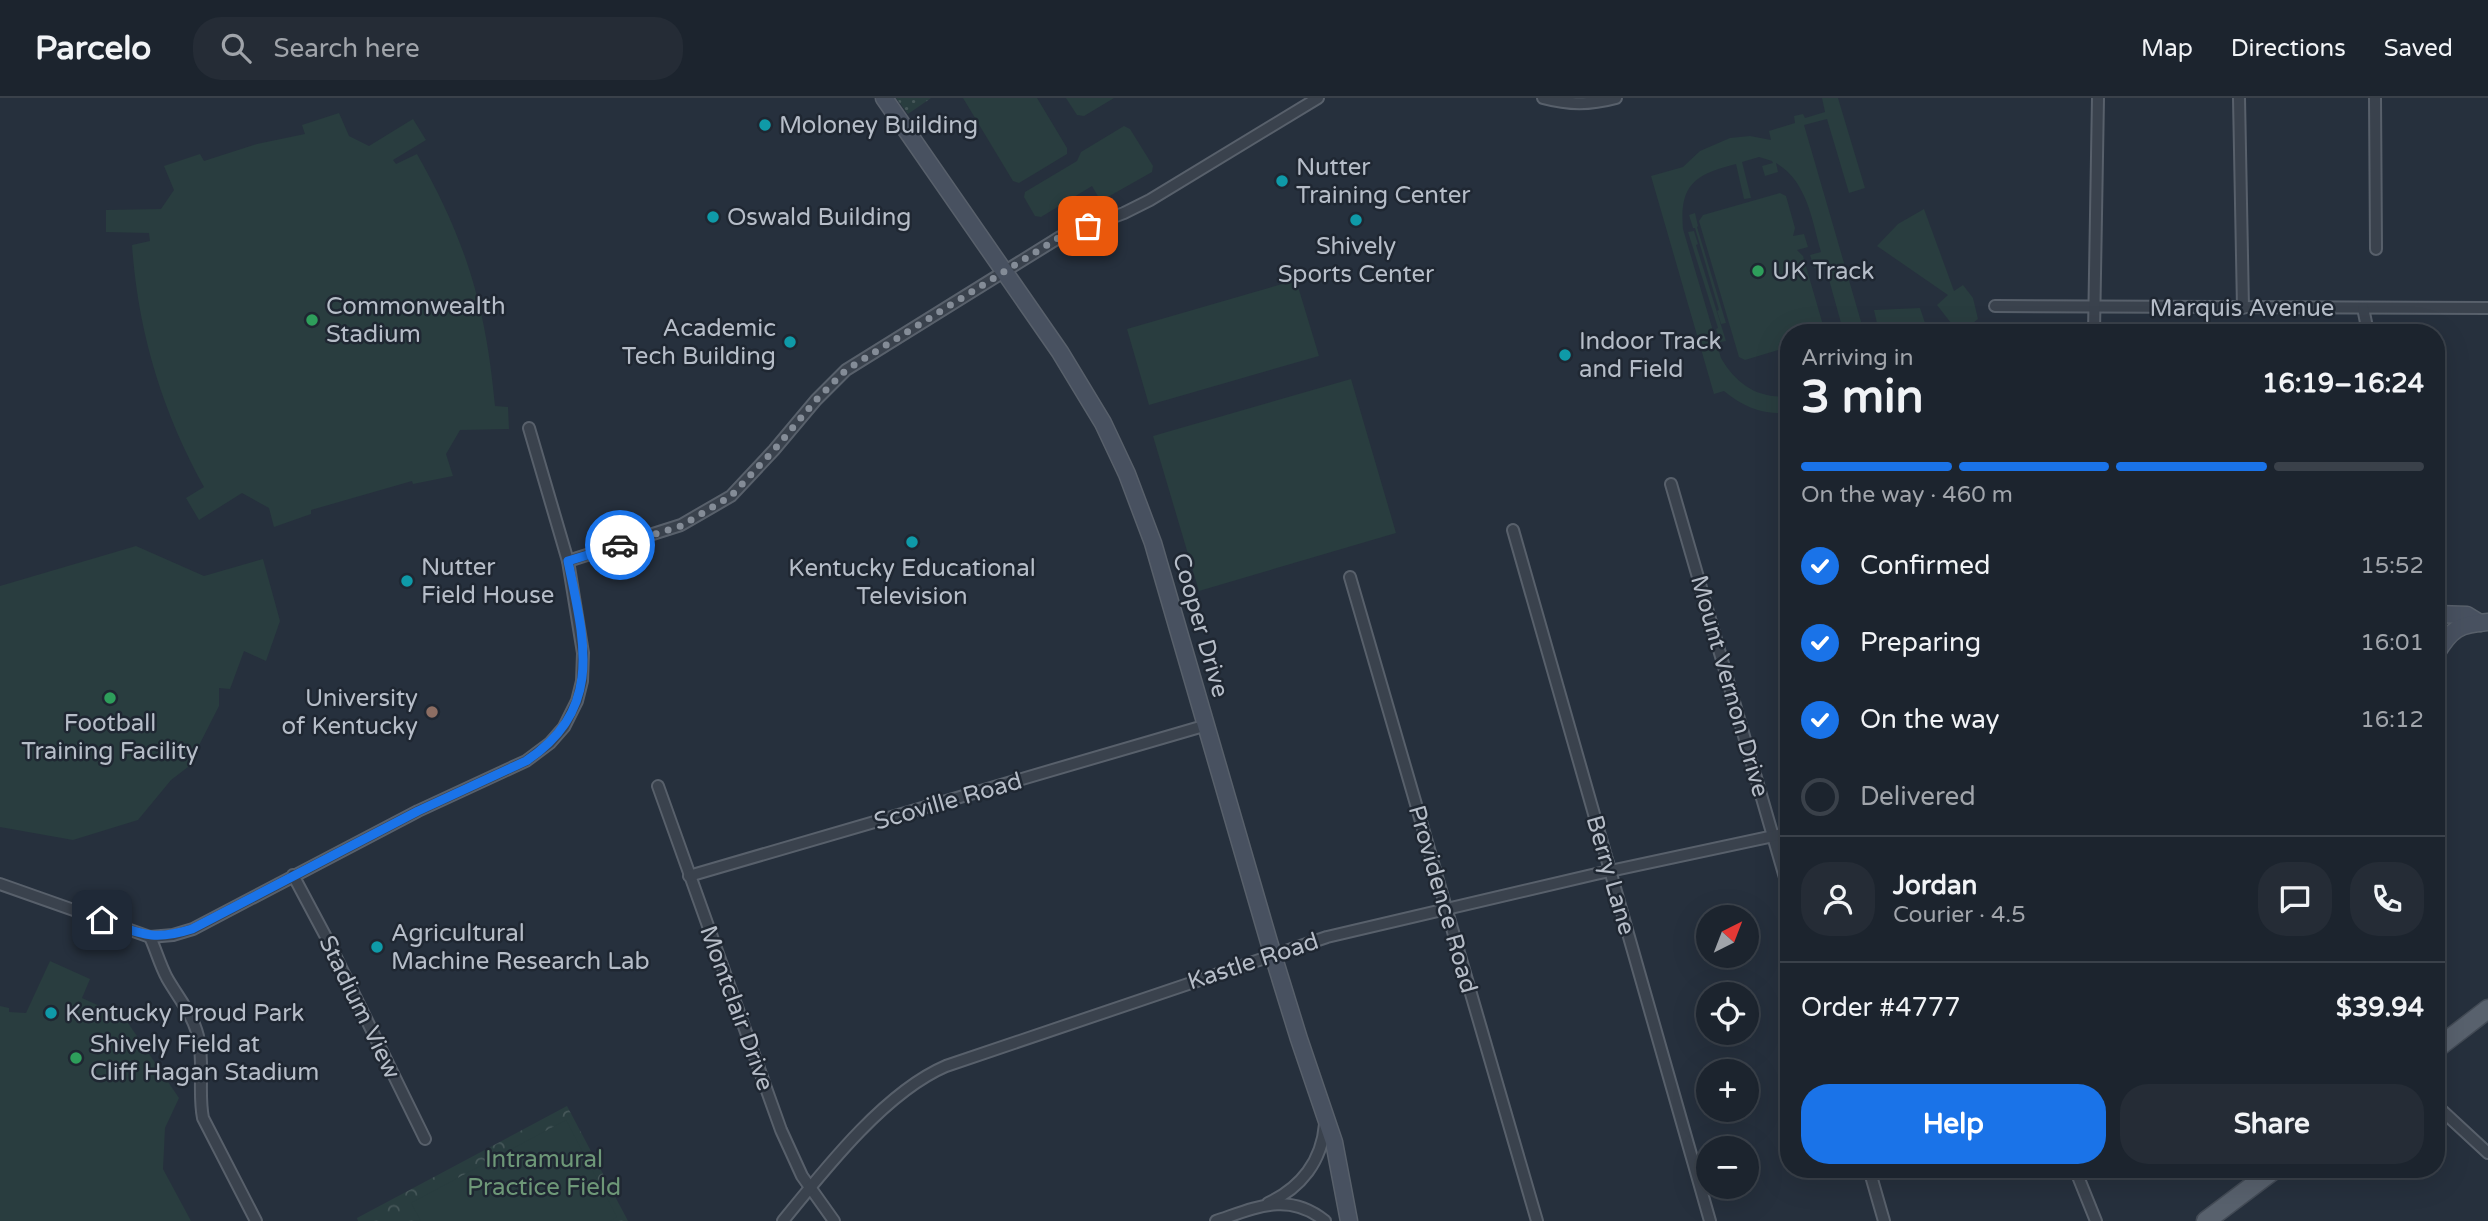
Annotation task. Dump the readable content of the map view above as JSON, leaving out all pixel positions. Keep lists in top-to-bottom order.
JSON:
{
  "streets": {
    "main road": ["Cooper Drive"],
    "street": [
      "Marquis Avenue",
      "Mount Vernon Drive",
      "Scoville Road",
      "Berry Lane",
      "Providence Road",
      "Kastle Road",
      "Stadium View",
      "Montclair Drive"
    ]
  },
  "crossings": [
    ["Cooper Drive", "Scoville Road"],
    ["Cooper Drive", "Kastle Road"],
    ["Mount Vernon Drive", "Kastle Road"],
    ["Scoville Road", "Montclair Drive"],
    ["Berry Lane", "Kastle Road"],
    ["Providence Road", "Kastle Road"],
    ["Kastle Road", "Montclair Drive"]
  ],
  "parks": ["Intramural Practice Field"],
  "places": [
    "Moloney Building",
    "Nutter Training Center",
    "Oswald Building",
    "Shively Sports Center",
    "UK Track",
    "Commonwealth Stadium",
    "Academic Tech Building",
    "Indoor Track and Field",
    "Kentucky Educational Television",
    "Nutter Field House",
    "Football Training Facility",
    "University of Kentucky",
    "Agricultural Machine Research Lab",
    "Kentucky Proud Park",
    "Shively Field at Cliff Hagan Stadium"
  ],
  "north": "top right",
  "page": {
    "header": "Parcelo",
    "search": "Search here",
    "nav": ["Map", "Directions", "Saved"],
    "heading": ["3 min", "Arriving in", "16:19–16:24"],
    "panel": [
      "Jordan",
      "Courier · 4.5",
      "Order #4777",
      "$39.94"
    ],
    "bar": "On the way · 460 m",
    "list": [
      ["Confirmed", "15:52"],
      ["Preparing", "16:01"],
      ["On the way", "16:12"],
      "Delivered"
    ],
    "map_buttons": ["+", "−"],
    "buttons": ["Help", "Share"]
  }
}
